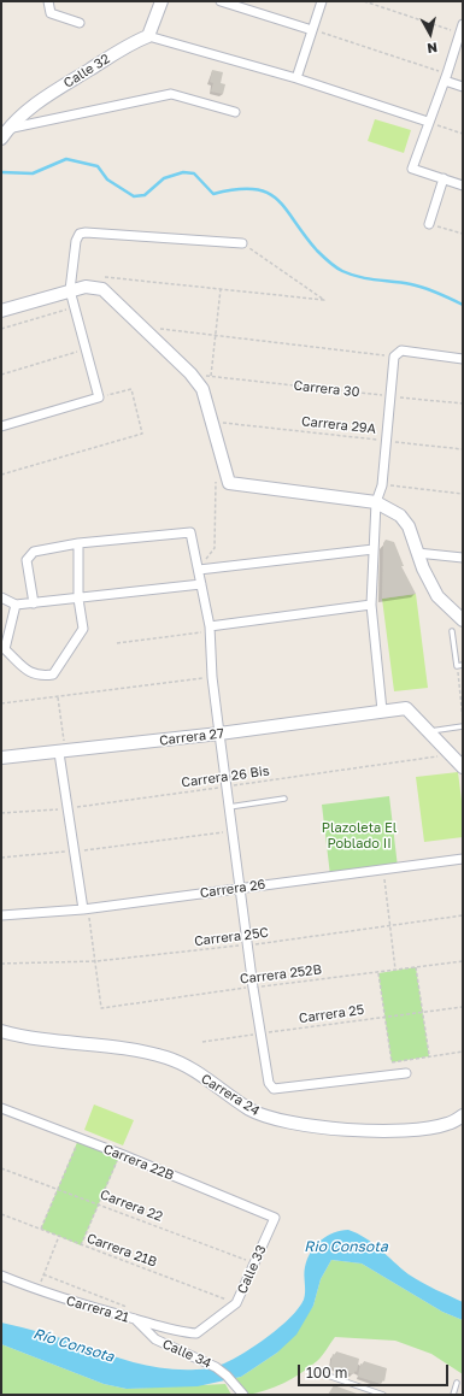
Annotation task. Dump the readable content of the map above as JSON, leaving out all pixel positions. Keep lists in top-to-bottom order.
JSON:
{
  "streets": {
    "main road": ["Calle 32", "Carrera 27", "Carrera 24"],
    "street": [
      "Carrera 26",
      "Carrera 22B",
      "Calle 33",
      "Carrera 21",
      "Calle 34"
    ],
    "path": [
      "Carrera 30",
      "Carrera 29A",
      "Carrera 26 Bis",
      "Carrera 25C",
      "Carrera 252B",
      "Carrera 25",
      "Carrera 22",
      "Carrera 21B"
    ]
  },
  "crossings": [
    ["Carrera 25C", "Carrera 252B"],
    ["Carrera 22B", "Calle 33"],
    ["Carrera 22", "Calle 33"],
    ["Carrera 21B", "Calle 33"],
    ["Calle 33", "Carrera 21"],
    ["Carrera 21", "Calle 34"]
  ],
  "water": ["Rio Consota", "Río Consota"],
  "parks": ["Plazoleta El Poblado II"],
  "scale_bar": "100 m",
  "north": "bottom"
}
